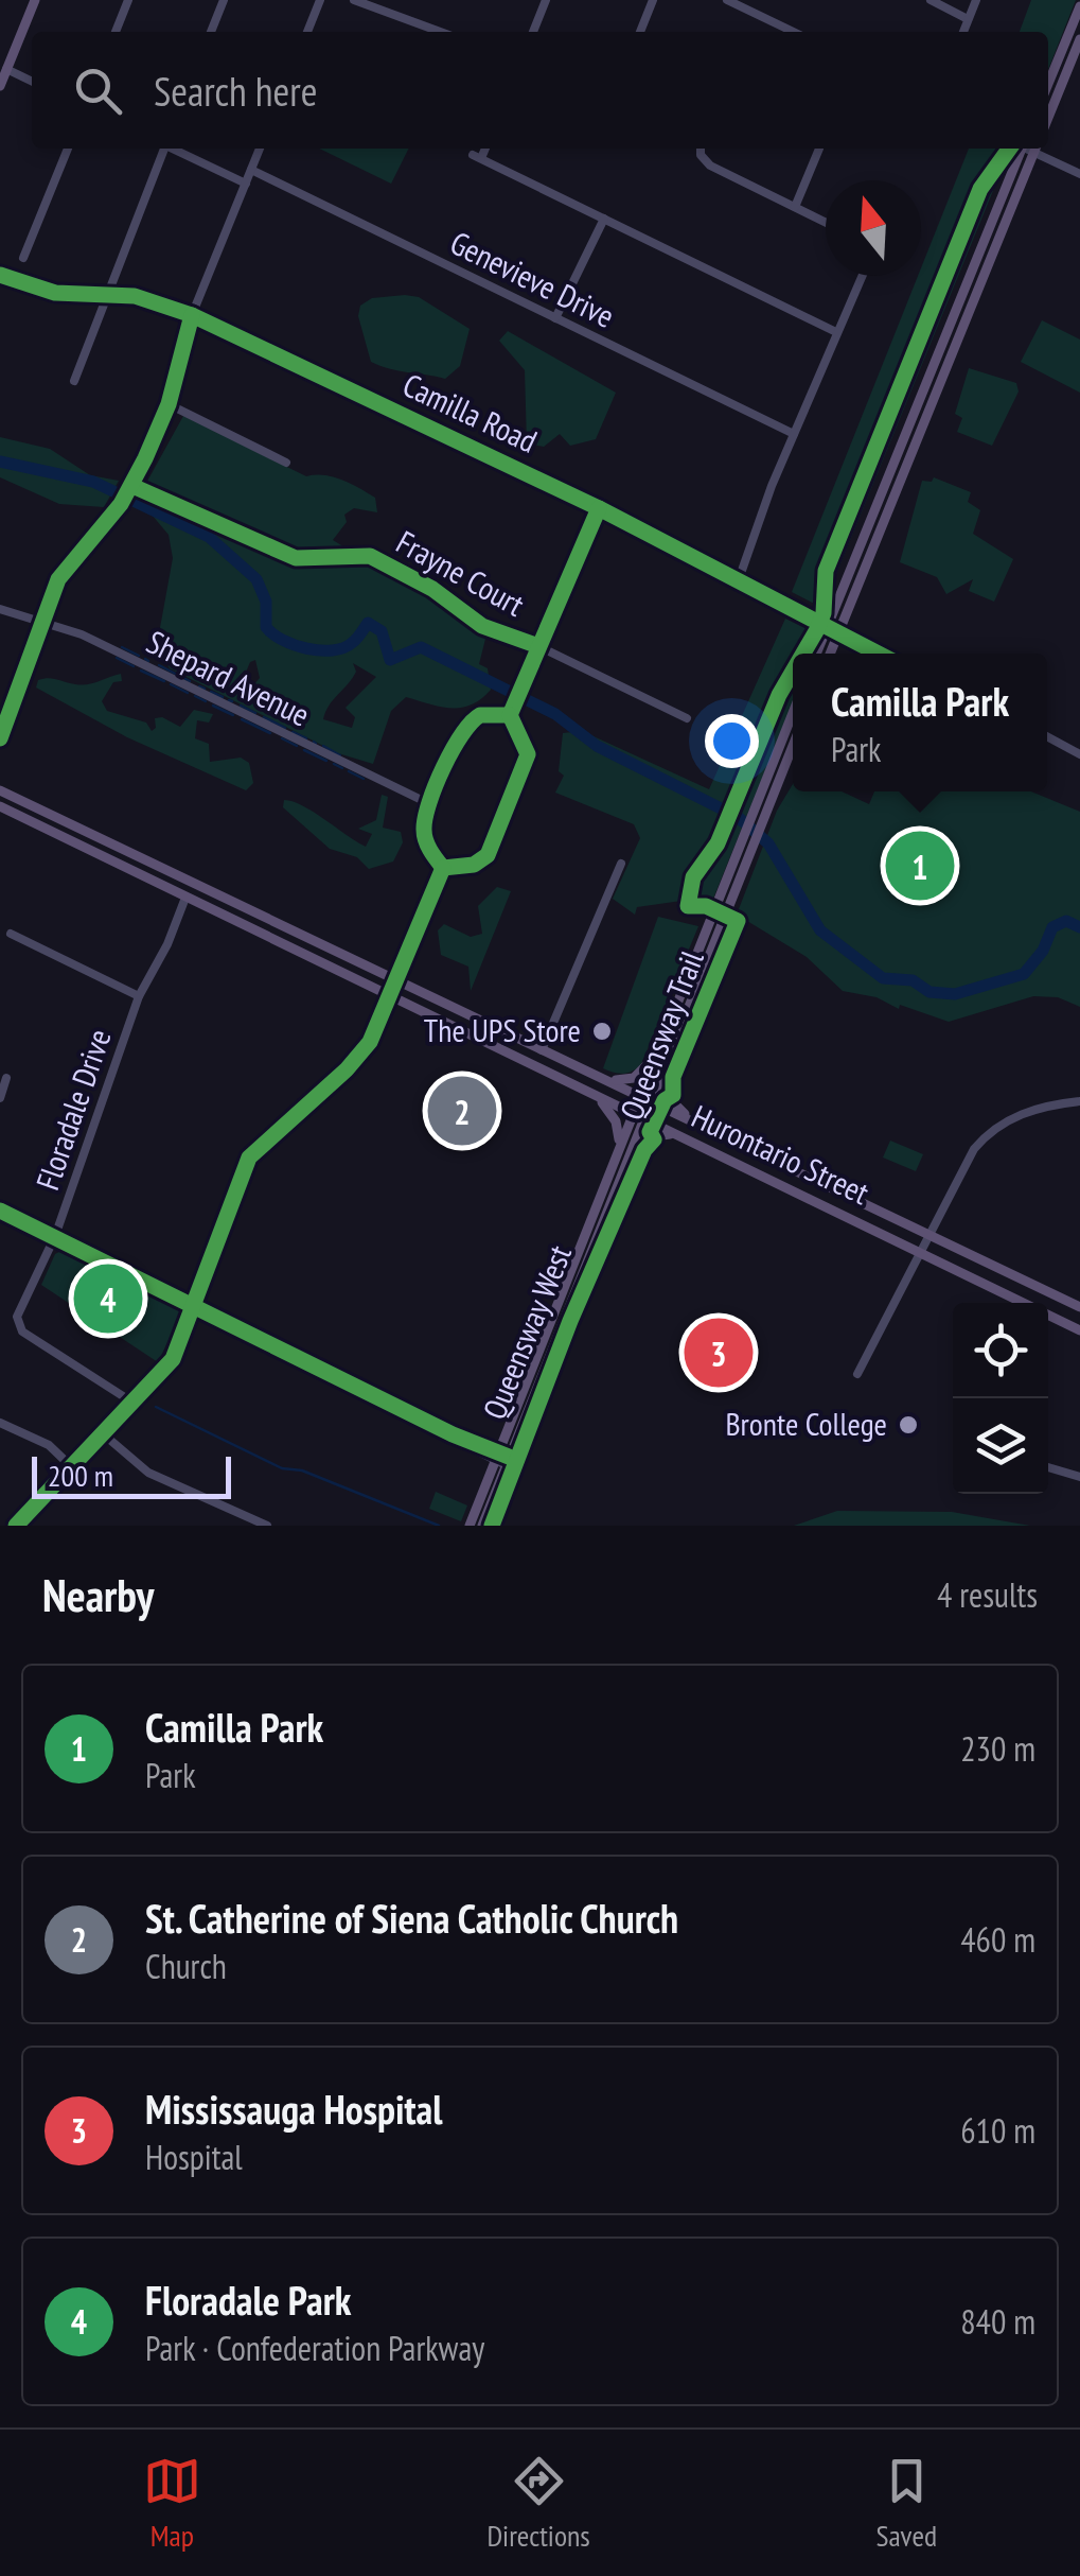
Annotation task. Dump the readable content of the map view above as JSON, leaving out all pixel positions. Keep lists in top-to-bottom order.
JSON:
{
  "streets": {
    "main road": ["Hurontario Street", "Queensway West"],
    "street": [
      "Genevieve Drive",
      "Camilla Road",
      "Frayne Court",
      "Shepard Avenue",
      "Floradale Drive"
    ],
    "cycle path": ["Queensway Trail"]
  },
  "crossings": [
    ["Floradale Drive", "Hurontario Street"],
    ["Hurontario Street", "Queensway West"]
  ],
  "places": ["The UPS Store", "Bronte College"],
  "scale_bar": "200 m",
  "north": "top",
  "page": {
    "search": "Search here",
    "popup": ["Camilla Park", "Park"],
    "pins": [
      "1",
      "2",
      "4",
      "3"
    ],
    "scale": "200 m",
    "heading": ["Nearby", "4 results"],
    "list": [
      {
        "mark": "1",
        "name": "Camilla Park",
        "note": "Park",
        "value": "230 m"
      },
      {
        "mark": "2",
        "name": "St. Catherine of Siena Catholic Church",
        "note": "Church",
        "value": "460 m"
      },
      {
        "mark": "3",
        "name": "Mississauga Hospital",
        "note": "Hospital",
        "value": "610 m"
      },
      {
        "mark": "4",
        "name": "Floradale Park",
        "note": "Park · Confederation Parkway",
        "value": "840 m"
      }
    ],
    "nav": ["Map", "Directions", "Saved"]
  }
}
